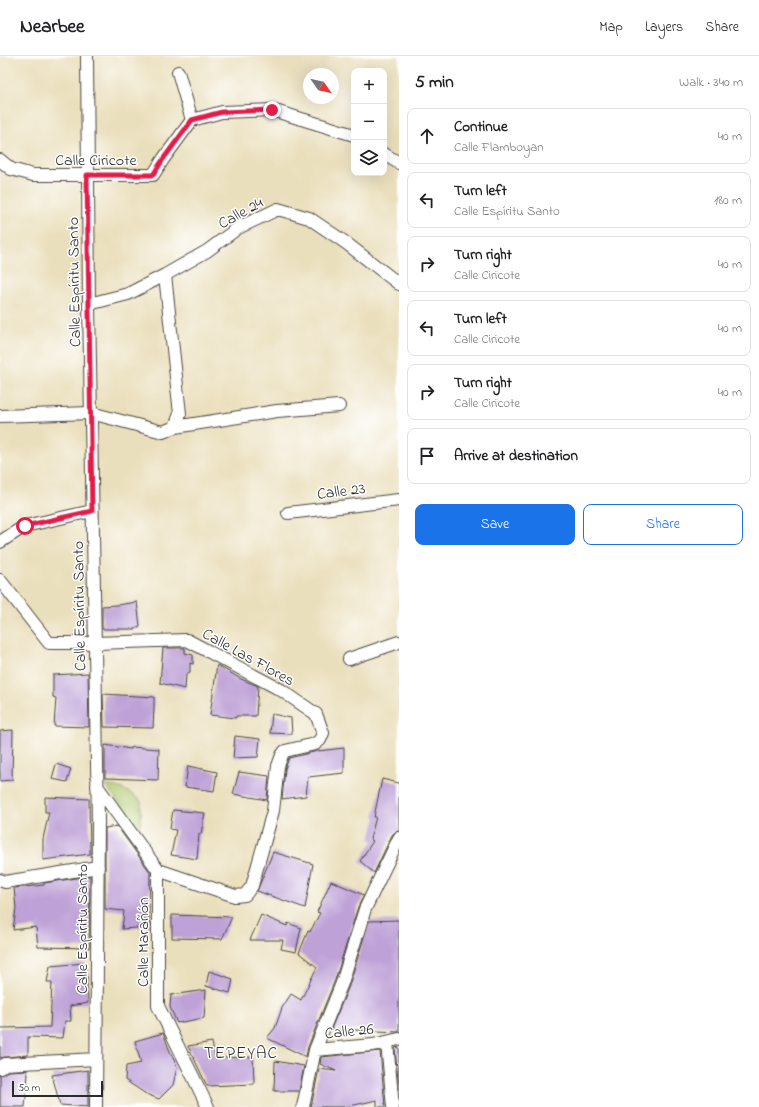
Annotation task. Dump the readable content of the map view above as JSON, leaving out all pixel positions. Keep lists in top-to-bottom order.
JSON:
{
  "streets": {
    "street": [
      "Calle Ciricote",
      "Calle 24",
      "Calle Espíritu Santo",
      "Calle 23",
      "Calle Las Flores",
      "Calle Marañón",
      "Calle 26"
    ]
  },
  "crossings": [
    ["Calle Ciricote", "Calle Espíritu Santo"],
    ["Calle 24", "Calle Espíritu Santo"],
    ["Calle Espíritu Santo", "Calle Las Flores"],
    ["Calle Las Flores", "Calle Marañón"]
  ],
  "districts": ["TEPEYAC"],
  "scale_bar": "50 m",
  "north": "bottom right",
  "page": {
    "header": "Nearbee",
    "nav": ["Map", "Layers", "Share"],
    "heading": ["5 min", "Walk · 340 m"],
    "map_buttons": ["+", "−"],
    "list": [
      ["Continue", "Calle Flamboyan", "40 m"],
      ["Turn left", "Calle Espíritu Santo", "180 m"],
      ["Turn right", "Calle Ciricote", "40 m"],
      ["Turn left", "Calle Ciricote", "40 m"],
      ["Turn right", "Calle Ciricote", "40 m"],
      "Arrive at destination"
    ],
    "buttons": ["Save", "Share"],
    "scale": "50 m"
  }
}
